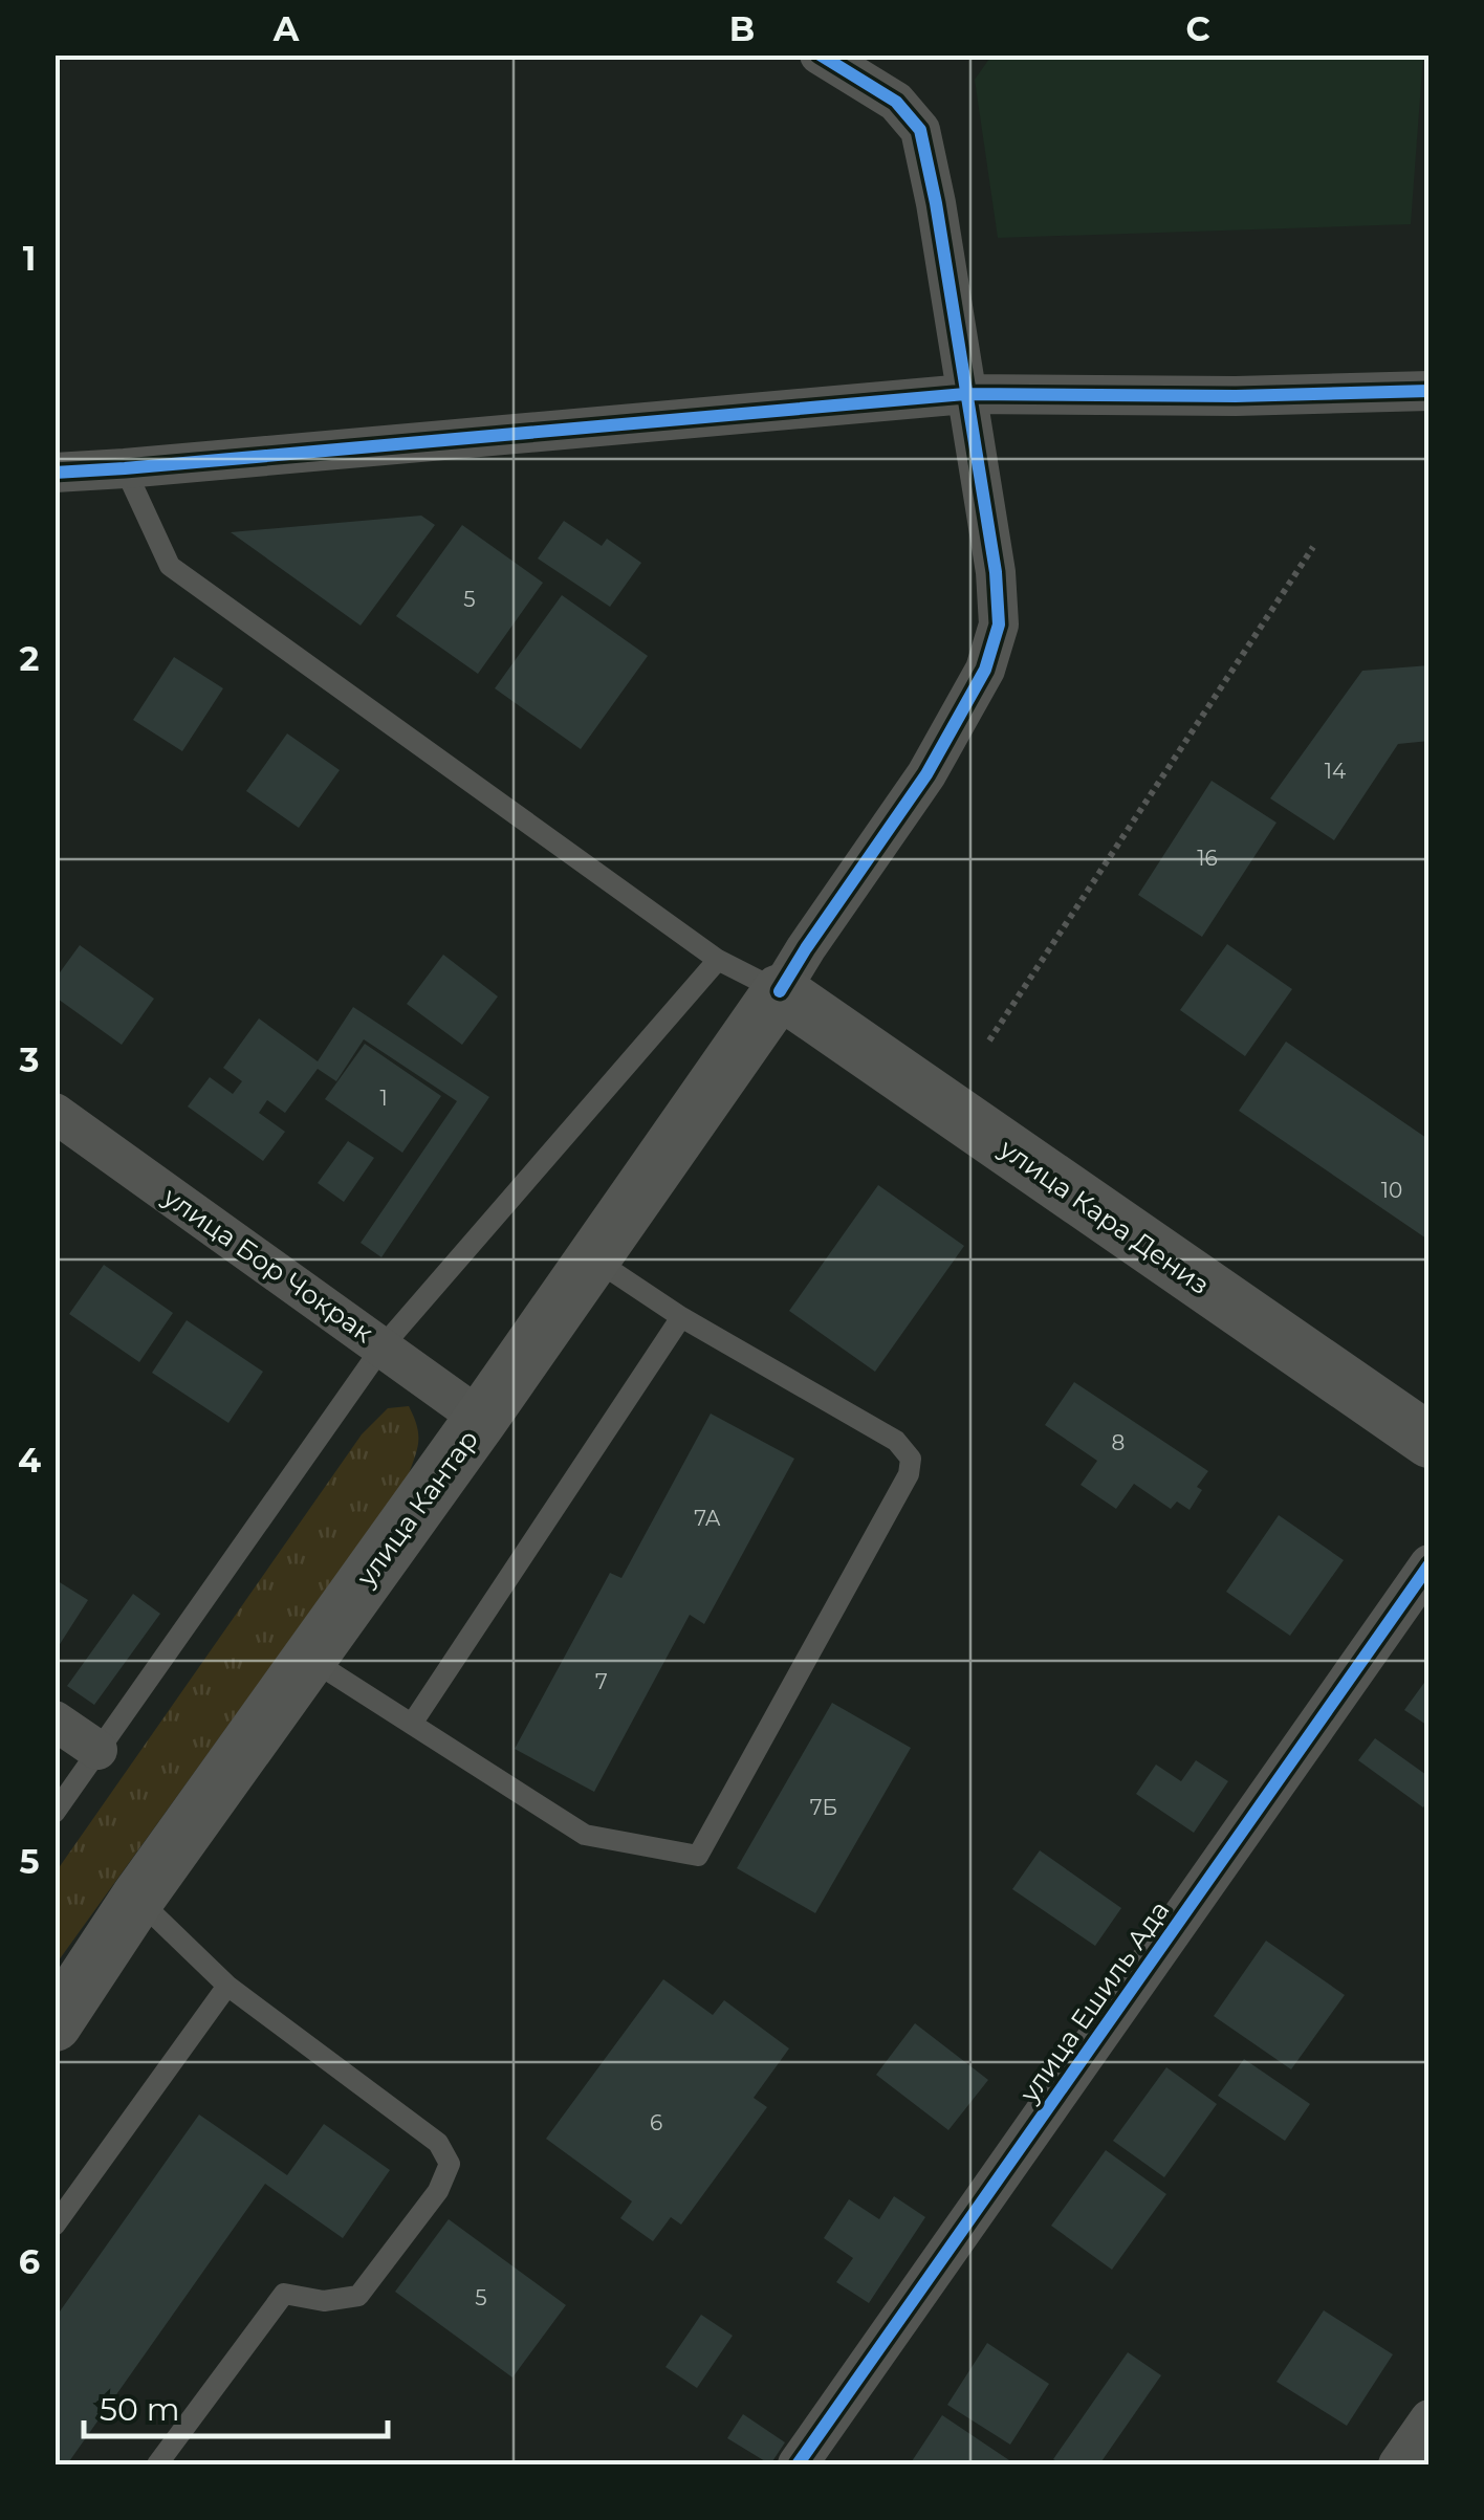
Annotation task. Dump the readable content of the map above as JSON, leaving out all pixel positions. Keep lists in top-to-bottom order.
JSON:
{
  "streets": {
    "main road": ["улица Кара Дениз", "улица Кантар"],
    "street": ["улица Бор Чокрак", "улица Ешиль Ада"]
  },
  "crossings": [
    ["улица Кара Дениз", "улица Кантар"],
    ["улица Бор Чокрак", "улица Кантар"]
  ],
  "house_numbers": [
    "5",
    "14",
    "16",
    "1",
    "10",
    "8",
    "7А",
    "7",
    "7Б",
    "6",
    "5"
  ],
  "scale_bar": "50 m",
  "grid": {
    "columns": ["A", "B", "C"],
    "rows": [
      "1",
      "2",
      "3",
      "4",
      "5",
      "6"
    ]
  }
}
